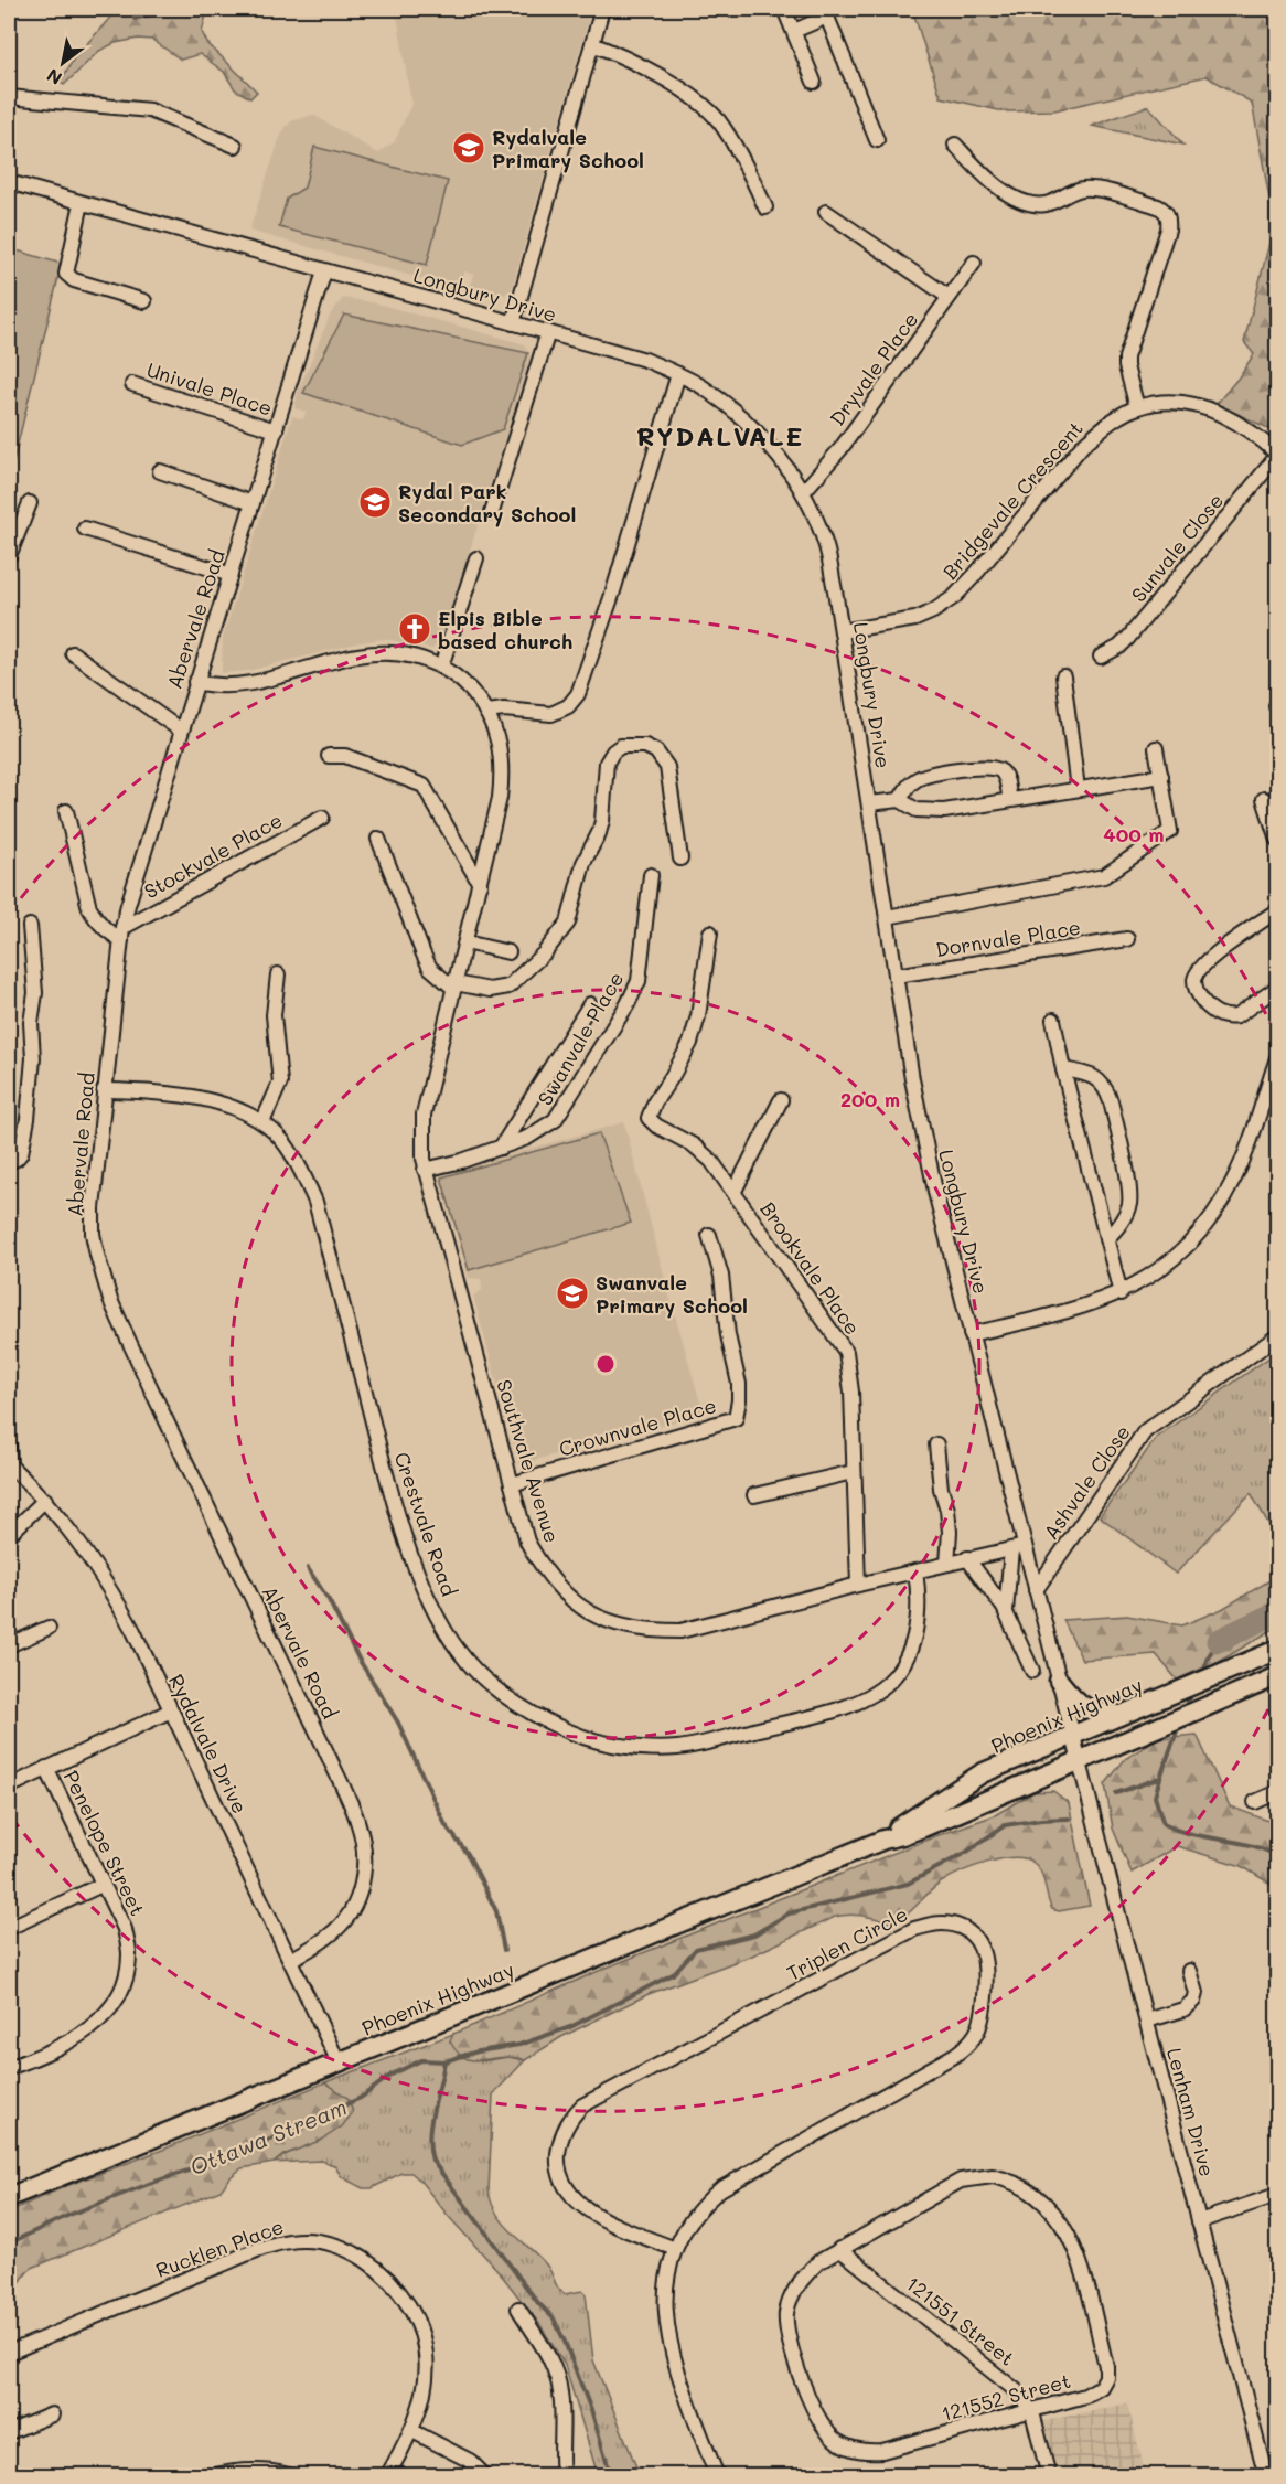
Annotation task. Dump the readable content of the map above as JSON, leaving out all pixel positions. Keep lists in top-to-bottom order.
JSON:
{
  "streets": {
    "main road": ["Phoenix Highway"],
    "street": [
      "Longbury Drive",
      "Dryvale Place",
      "Univale Place",
      "Bridgevale Crescent",
      "Sunvale Close",
      "Abervale Road",
      "Stockvale Place",
      "Dornvale Place",
      "Swanvale Place",
      "Brookvale Place",
      "Crownvale Place",
      "Southvale Avenue",
      "Ashvale Close",
      "Crestvale Road",
      "Rydalvale Drive",
      "Penelope Street",
      "Triplen Circle",
      "Lenham Drive",
      "Rucklen Place",
      "121551 Street",
      "121552 Street"
    ]
  },
  "crossings": [
    ["Longbury Drive", "Dryvale Place"],
    ["Longbury Drive", "Bridgevale Crescent"],
    ["Longbury Drive", "Abervale Road"],
    ["Longbury Drive", "Dornvale Place"],
    ["Longbury Drive", "Southvale Avenue"],
    ["Longbury Drive", "Ashvale Close"],
    ["Longbury Drive", "Phoenix Highway"],
    ["Longbury Drive", "Lenham Drive"],
    ["Univale Place", "Abervale Road"],
    ["Bridgevale Crescent", "Sunvale Close"],
    ["Abervale Road", "Stockvale Place"],
    ["Abervale Road", "Southvale Avenue"],
    ["Abervale Road", "Crestvale Road"],
    ["Abervale Road", "Rydalvale Drive"],
    ["Swanvale Place", "Southvale Avenue"],
    ["Brookvale Place", "Southvale Avenue"],
    ["Crownvale Place", "Southvale Avenue"],
    ["Southvale Avenue", "Crestvale Road"],
    ["Phoenix Highway", "Rydalvale Drive"],
    ["Phoenix Highway", "Lenham Drive"],
    ["121551 Street", "121552 Street"]
  ],
  "districts": ["RYDALVALE"],
  "water": ["Ottawa Stream"],
  "places": {
    "school or university": ["Rydalvale Primary School", "Rydal Park Secondary School", "Swanvale Primary School"],
    "church": ["Elpis Bible based church"]
  },
  "north": "bottom left",
  "rings": ["400 m", "200 m"]
}
